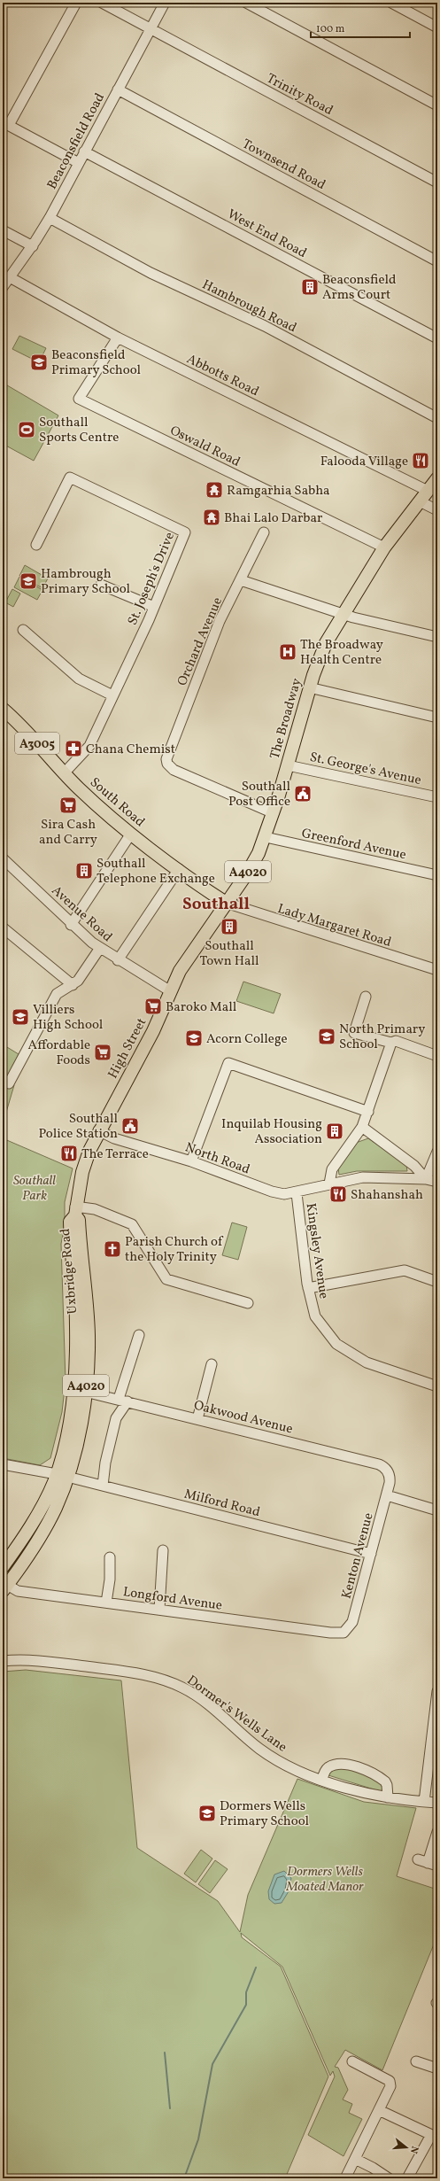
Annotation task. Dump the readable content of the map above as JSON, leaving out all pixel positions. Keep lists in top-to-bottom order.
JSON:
{
  "streets": {
    "main road": [
      "The Broadway",
      "A3005",
      "South Road",
      "A4020",
      "High Street",
      "Uxbridge Road"
    ],
    "street": [
      "Trinity Road",
      "Beaconsfield Road",
      "Townsend Road",
      "West End Road",
      "Hambrough Road",
      "Abbotts Road",
      "Oswald Road",
      "St. Joseph's Drive",
      "Orchard Avenue",
      "St. George's Avenue",
      "Greenford Avenue",
      "Avenue Road",
      "Lady Margaret Road",
      "North Road",
      "Kingsley Avenue",
      "Oakwood Avenue",
      "Milford Road",
      "Kenton Avenue",
      "Longford Avenue",
      "Dormer's Wells Lane"
    ]
  },
  "crossings": [
    ["Trinity Road", "Beaconsfield Road"],
    ["Beaconsfield Road", "Townsend Road"],
    ["Beaconsfield Road", "West End Road"],
    ["Beaconsfield Road", "Hambrough Road"],
    ["Beaconsfield Road", "Abbotts Road"],
    ["Abbotts Road", "Oswald Road"],
    ["Abbotts Road", "The Broadway"],
    ["Oswald Road", "The Broadway"],
    ["St. Joseph's Drive", "South Road"],
    ["Orchard Avenue", "The Broadway"],
    ["The Broadway", "St. George's Avenue"],
    ["The Broadway", "South Road"],
    ["The Broadway", "Greenford Avenue"],
    ["The Broadway", "Lady Margaret Road"],
    ["The Broadway", "High Street"],
    ["South Road", "Lady Margaret Road"],
    ["South Road", "High Street"],
    ["Avenue Road", "High Street"],
    ["Lady Margaret Road", "High Street"],
    ["High Street", "North Road"],
    ["High Street", "Uxbridge Road"],
    ["North Road", "Kingsley Avenue"],
    ["Uxbridge Road", "Oakwood Avenue"],
    ["Uxbridge Road", "Milford Road"],
    ["Uxbridge Road", "Longford Avenue"],
    ["Oakwood Avenue", "Kenton Avenue"],
    ["Milford Road", "Kenton Avenue"],
    ["Kenton Avenue", "Longford Avenue"]
  ],
  "districts": ["Southall"],
  "parks": ["Southall Park", "Dormers Wells Moated Manor"],
  "places": {
    "building": [
      "Beaconsfield Arms Court",
      "Southall Telephone Exchange",
      "Southall Town Hall",
      "Inquilab Housing Association"
    ],
    "school or university": [
      "Beaconsfield Primary School",
      "Hambrough Primary School",
      "Villiers High School",
      "North Primary School",
      "Acorn College",
      "Dormers Wells Primary School"
    ],
    "sports": ["Southall Sports Centre"],
    "restaurant": ["Falooda Village", "The Terrace", "Shahanshah"],
    "temple": ["Ramgarhia Sabha", "Bhai Lalo Darbar"],
    "hospital": ["The Broadway Health Centre"],
    "pharmacy": ["Chana Chemist"],
    "public building": ["Southall Post Office", "Southall Police Station"],
    "supermarket": ["Sira Cash and Carry", "Baroko Mall", "Affordable Foods"],
    "church": ["Parish Church of the Holy Trinity"]
  },
  "scale_bar": "100 m",
  "north": "right"
}
